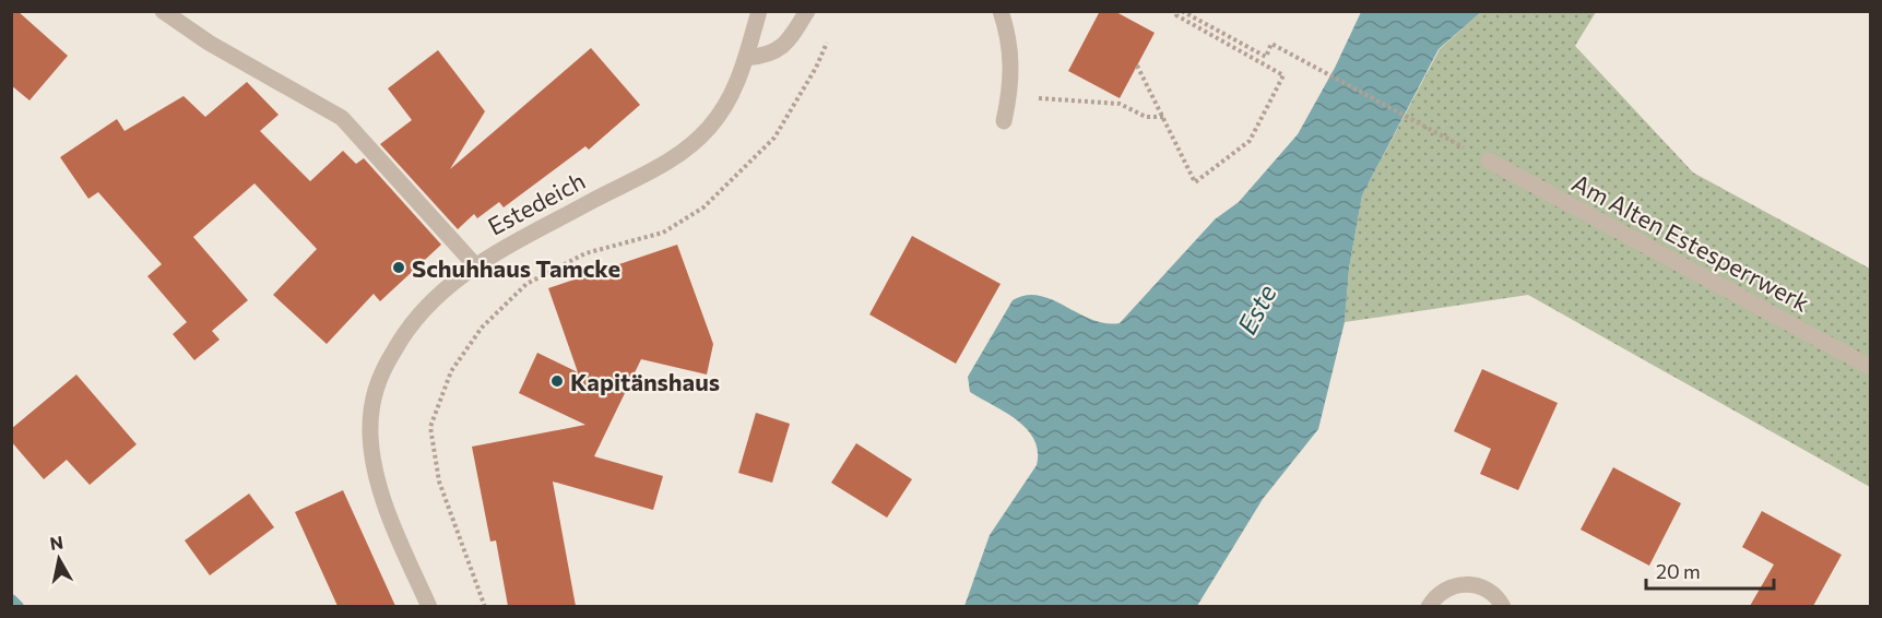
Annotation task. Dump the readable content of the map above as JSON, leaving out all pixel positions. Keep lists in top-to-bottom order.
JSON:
{
  "streets": {
    "street": ["Estedeich", "Am Alten Estesperrwerk"]
  },
  "water": ["Este"],
  "places": ["Schuhhaus Tamcke", "Kapitänshaus"],
  "scale_bar": "20 m",
  "north": "top"
}
